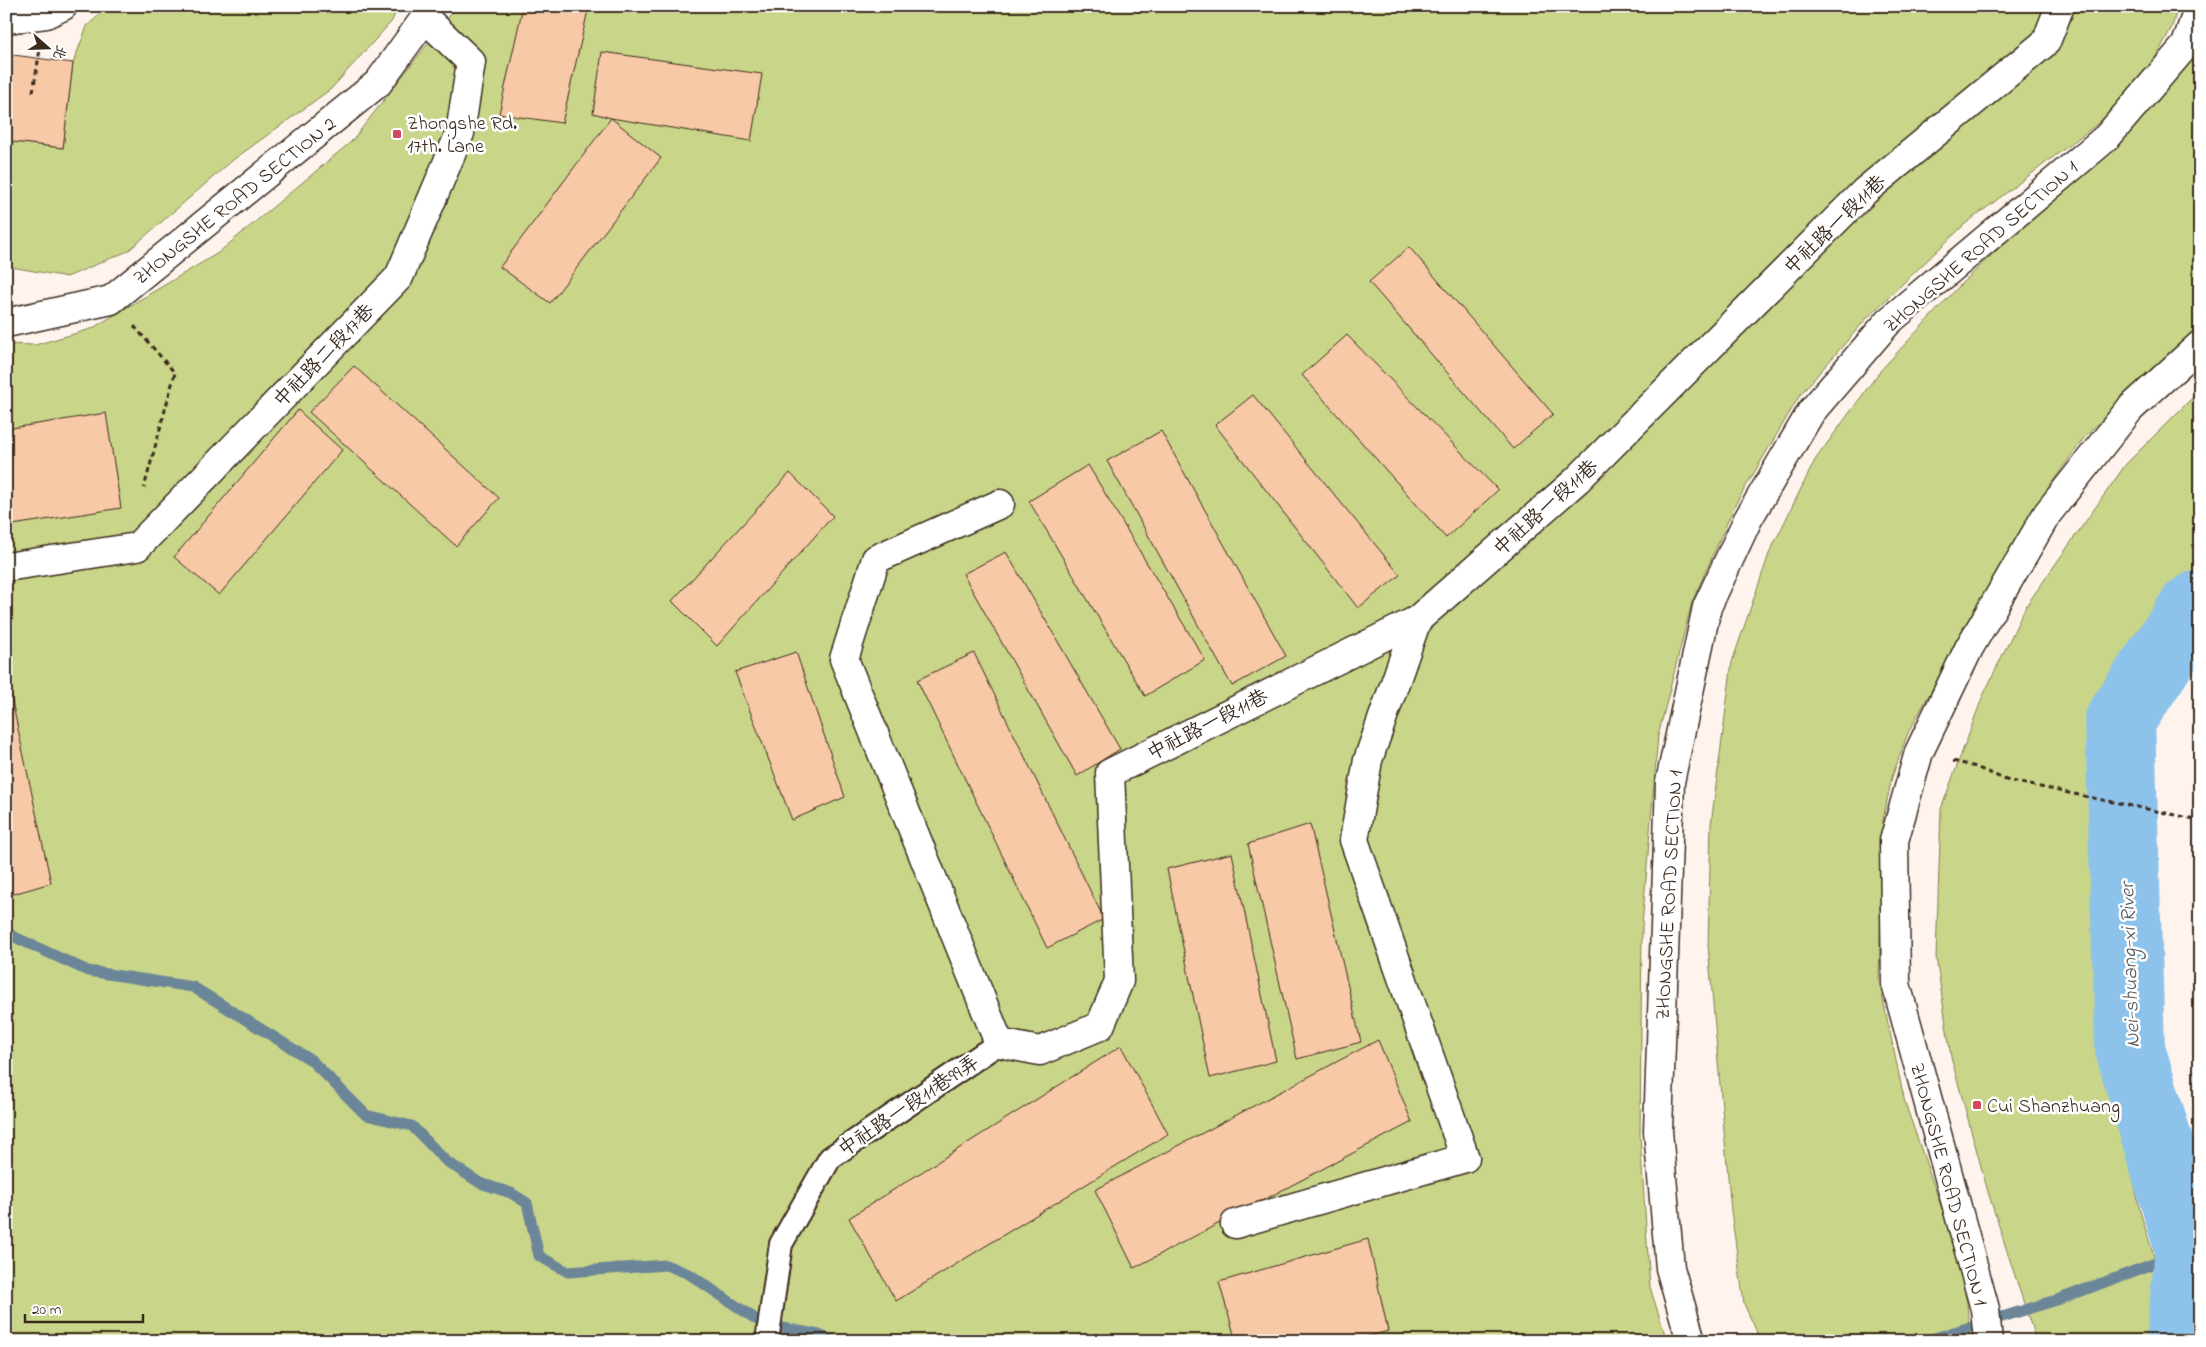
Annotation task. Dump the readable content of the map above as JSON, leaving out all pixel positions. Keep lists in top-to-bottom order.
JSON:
{
  "streets": {
    "street": [
      "ZHONGSHE ROAD SECTION 2",
      "中社路一段11巷",
      "ZHONGSHE ROAD SECTION 1",
      "中社路二段17巷"
    ],
    "lane": ["中社路一段11巷99弄"]
  },
  "crossings": [
    ["ZHONGSHE ROAD SECTION 2", "中社路二段17巷"],
    ["中社路一段11巷", "中社路一段11巷99弄"]
  ],
  "water": ["Nei-shuang-xi River"],
  "places": {
    "transit": ["Zhongshe Rd. 17th. Lane", "Cui Shanzhuang"]
  },
  "scale_bar": "20 m",
  "north": "right"
}
